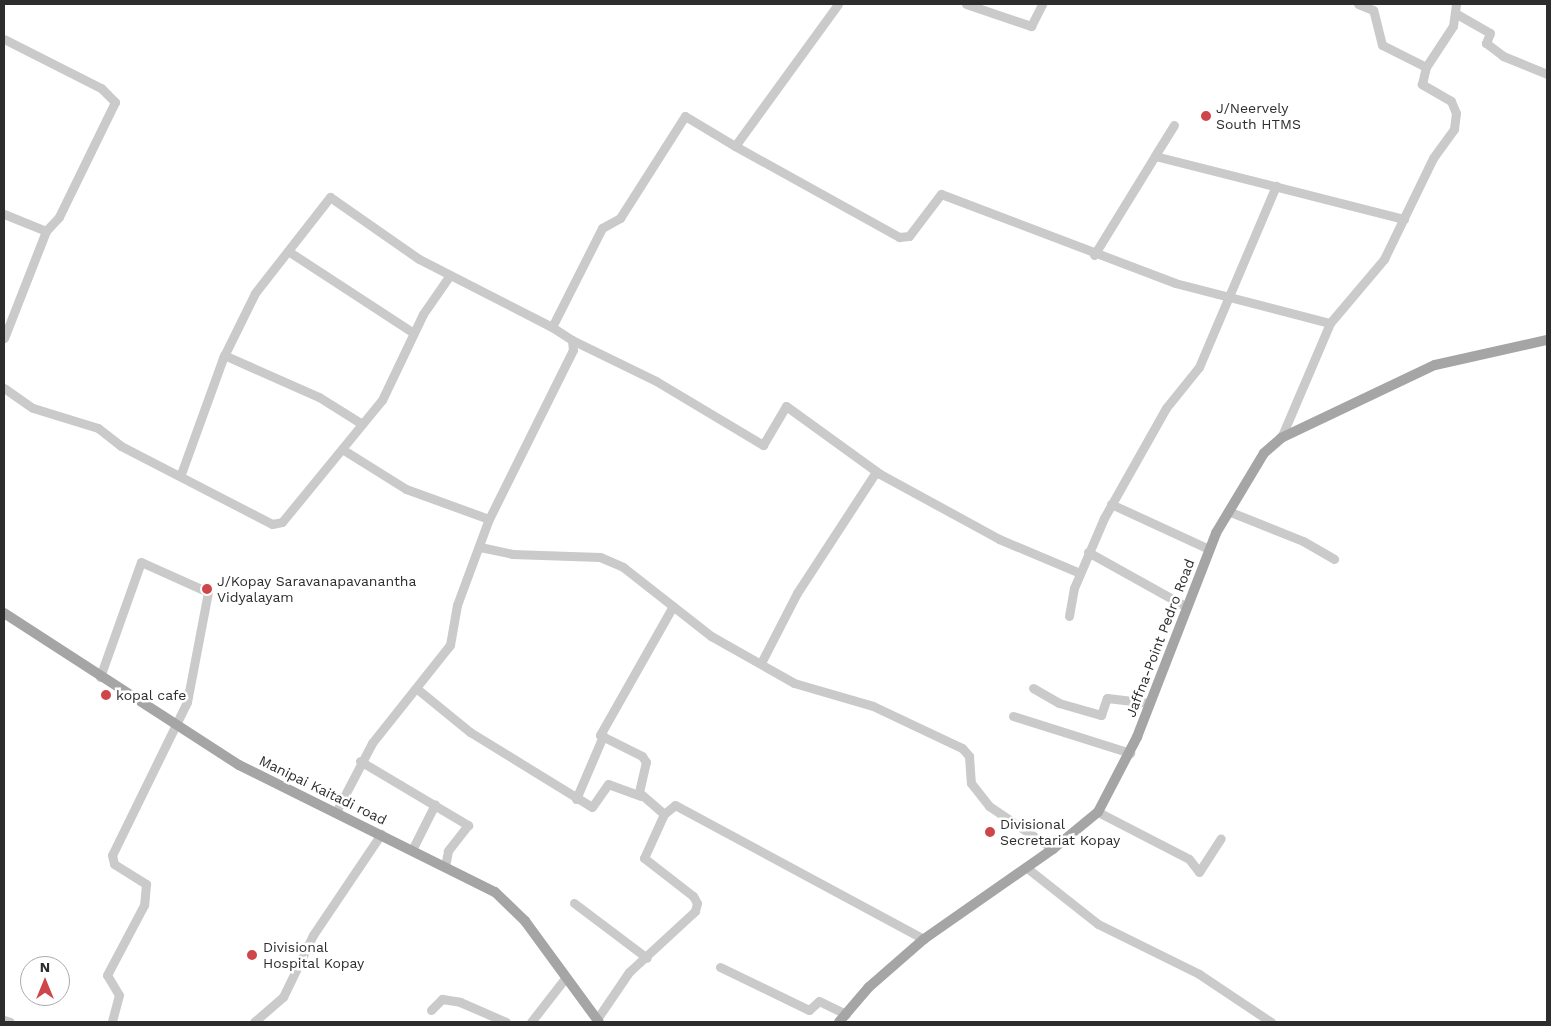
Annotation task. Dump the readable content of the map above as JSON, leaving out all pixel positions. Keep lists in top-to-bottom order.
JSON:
{
  "streets": {
    "main road": ["Jaffna-Point Pedro Road", "Manipai Kaitadi road"]
  },
  "places": [
    "J/Neervely South HTMS",
    "J/Kopay Saravanapavanantha Vidyalayam",
    "kopal cafe",
    "Divisional Secretariat Kopay",
    "Divisional Hospital Kopay"
  ],
  "north": "top"
}
